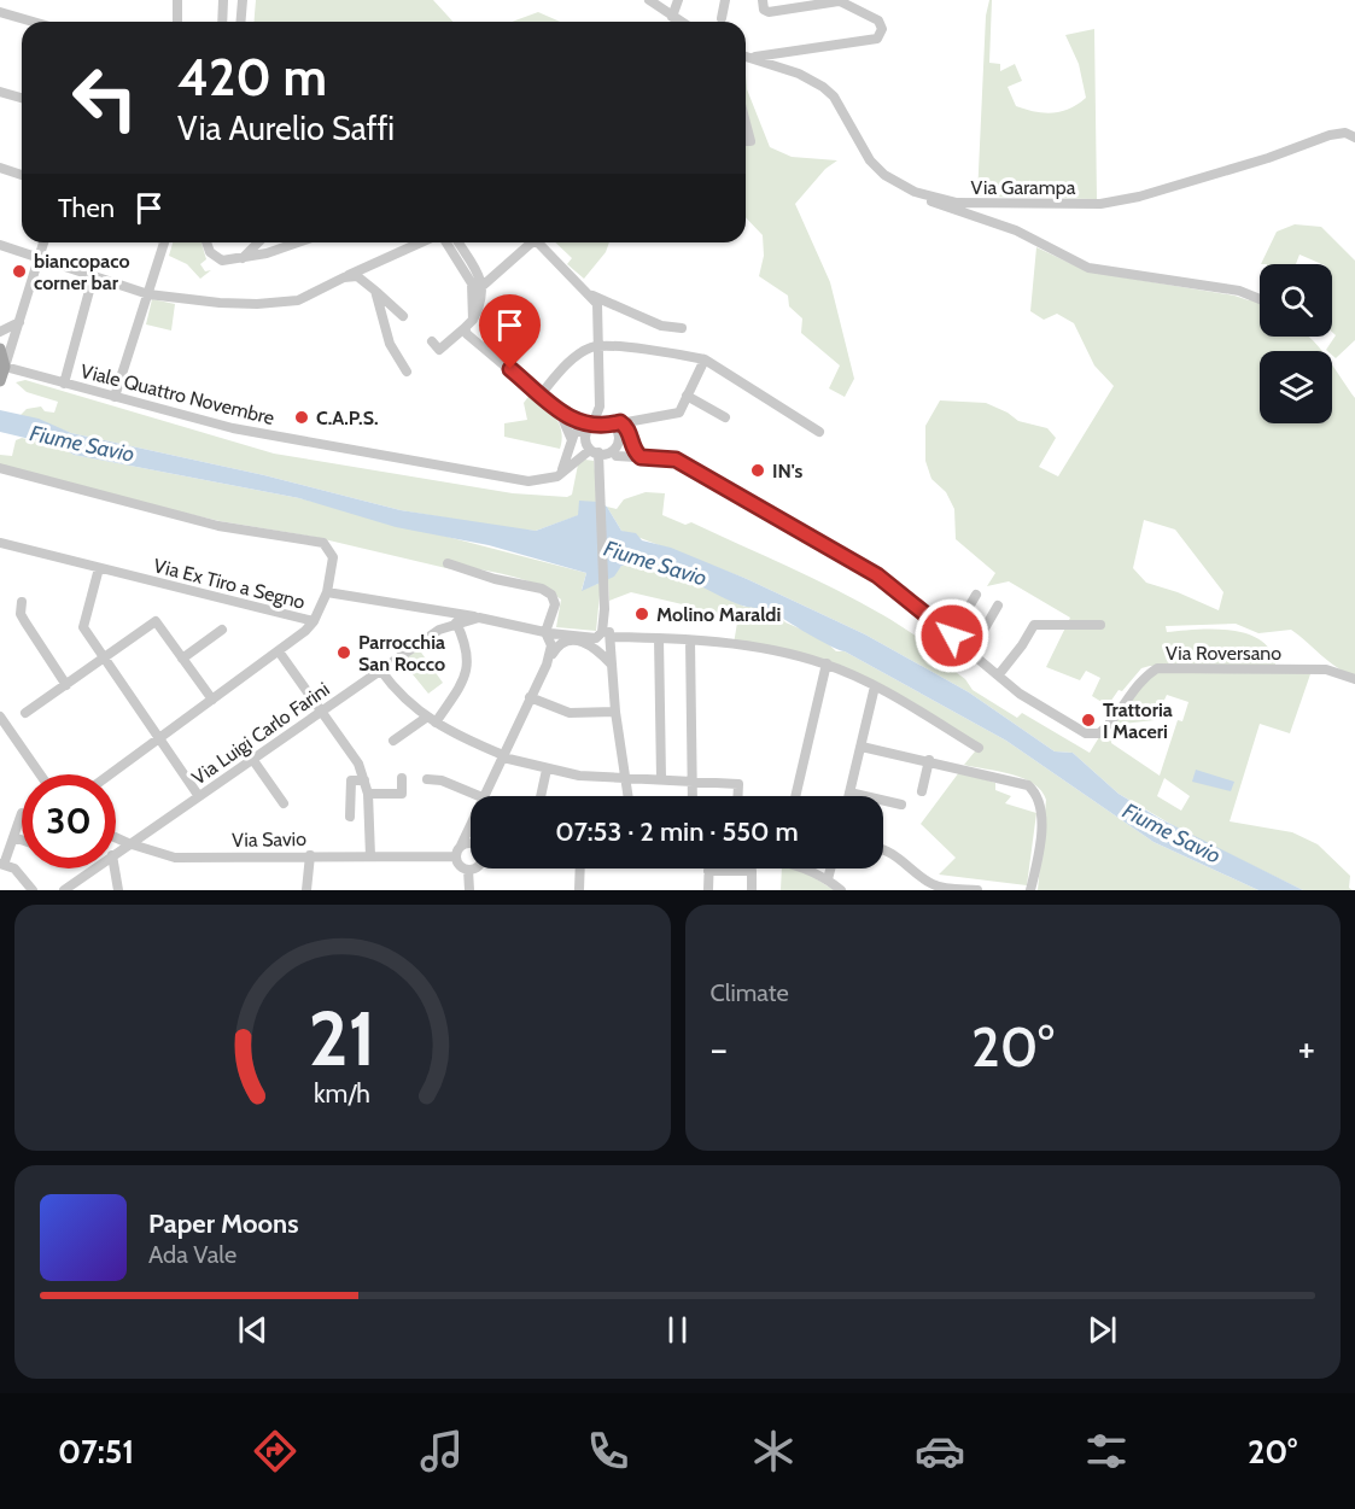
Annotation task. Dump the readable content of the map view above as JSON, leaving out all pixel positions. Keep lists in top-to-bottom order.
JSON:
{
  "streets": {
    "street": [
      "Via Garampa",
      "Viale Quattro Novembre",
      "Via Ex Tiro a Segno",
      "Via Roversano",
      "Via Luigi Carlo Farini",
      "Via Savio"
    ]
  },
  "crossings": [
    ["Via Ex Tiro a Segno", "Via Luigi Carlo Farini"],
    ["Via Luigi Carlo Farini", "Via Savio"]
  ],
  "water": ["Fiume Savio"],
  "places": [
    "biancopaco corner bar",
    "C.A.P.S.",
    "IN's",
    "Molino Maraldi",
    "Parrocchia San Rocco",
    "Trattoria I Maceri"
  ],
  "page": {
    "turn": ["420 m", "Via Aurelio Saffi"],
    "then": "Then",
    "limit": "30",
    "trip": "07:53 · 2 min · 550 m",
    "tile": "Climate",
    "heat": ["−", "20°", "+"],
    "song": ["Paper Moons", "Ada Vale"],
    "tabs": ["07:51", "20°"],
    "gauge": ["21", "km/h"]
  }
}
